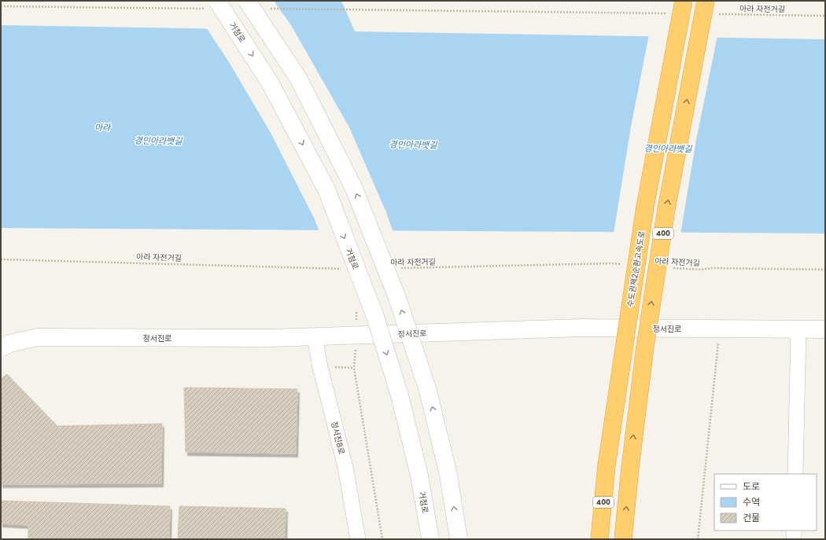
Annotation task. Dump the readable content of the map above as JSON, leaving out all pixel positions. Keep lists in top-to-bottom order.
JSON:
{
  "streets": {
    "highway": ["400", "수도권제2순환고속도로"],
    "street": ["거첨로", "정서진로", "정서진8로"],
    "path": ["아라 자전거길"]
  },
  "crossings": [
    ["정서진로", "정서진8로"]
  ],
  "water": ["아라", "경인아라뱃길"],
  "legend": ["도로", "수역", "건물"]
}
